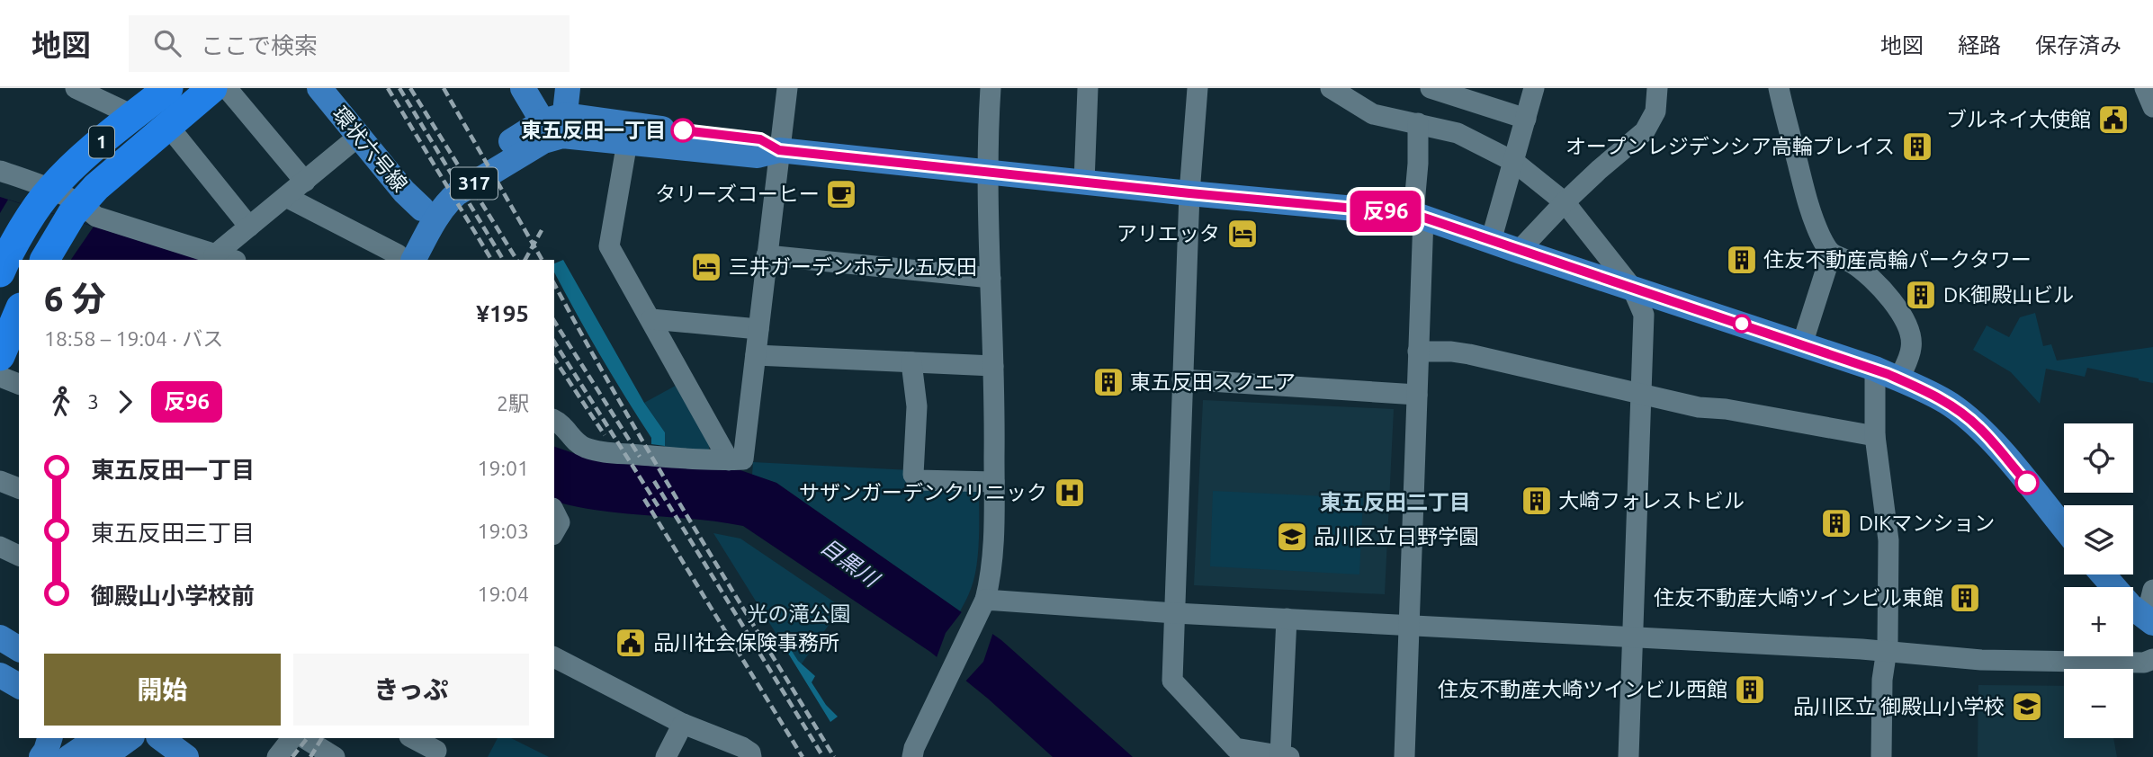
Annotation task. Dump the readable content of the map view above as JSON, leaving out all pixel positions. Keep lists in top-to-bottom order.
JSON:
{
  "streets": {
    "highway": ["1"],
    "main road": ["環状六号線", "317"]
  },
  "crossings": [
    ["環状六号線", "317"]
  ],
  "districts": ["東五反田二丁目"],
  "water": ["目黒川"],
  "parks": ["光の滝公園"],
  "places": {
    "public building": ["ブルネイ大使館", "品川社会保険事務所"],
    "other": ["東五反田一丁目"],
    "building": [
      "オープンレジデンシア高輪プレイス",
      "住友不動産高輪パークタワー",
      "DK御殿山ビル",
      "東五反田スクエア",
      "大崎フォレストビル",
      "DIKマンション",
      "住友不動産大崎ツインビル東館",
      "住友不動産大崎ツインビル西館"
    ],
    "cafe": ["タリーズコーヒー"],
    "hotel": ["アリエッタ", "三井ガーデンホテル五反田"],
    "hospital": ["サザンガーデンクリニック"],
    "school or university": ["品川区立日野学園", "品川区立 御殿山小学校"]
  },
  "lines": ["bus line 反96"],
  "page": {
    "header": "地図",
    "search": "ここで検索",
    "nav": ["地図", "経路", "保存済み"],
    "on_map": "反96",
    "heading": ["6 分", "18:58 – 19:04 · バス", "¥195"],
    "legs": ["3", "反96", "2駅"],
    "map_buttons": ["+", "−"],
    "list": [
      {
        "name": "東五反田一丁目",
        "value": "19:01"
      },
      {
        "name": "東五反田三丁目",
        "value": "19:03"
      },
      {
        "name": "御殿山小学校前",
        "value": "19:04"
      }
    ],
    "buttons": ["開始", "きっぷ"]
  }
}
